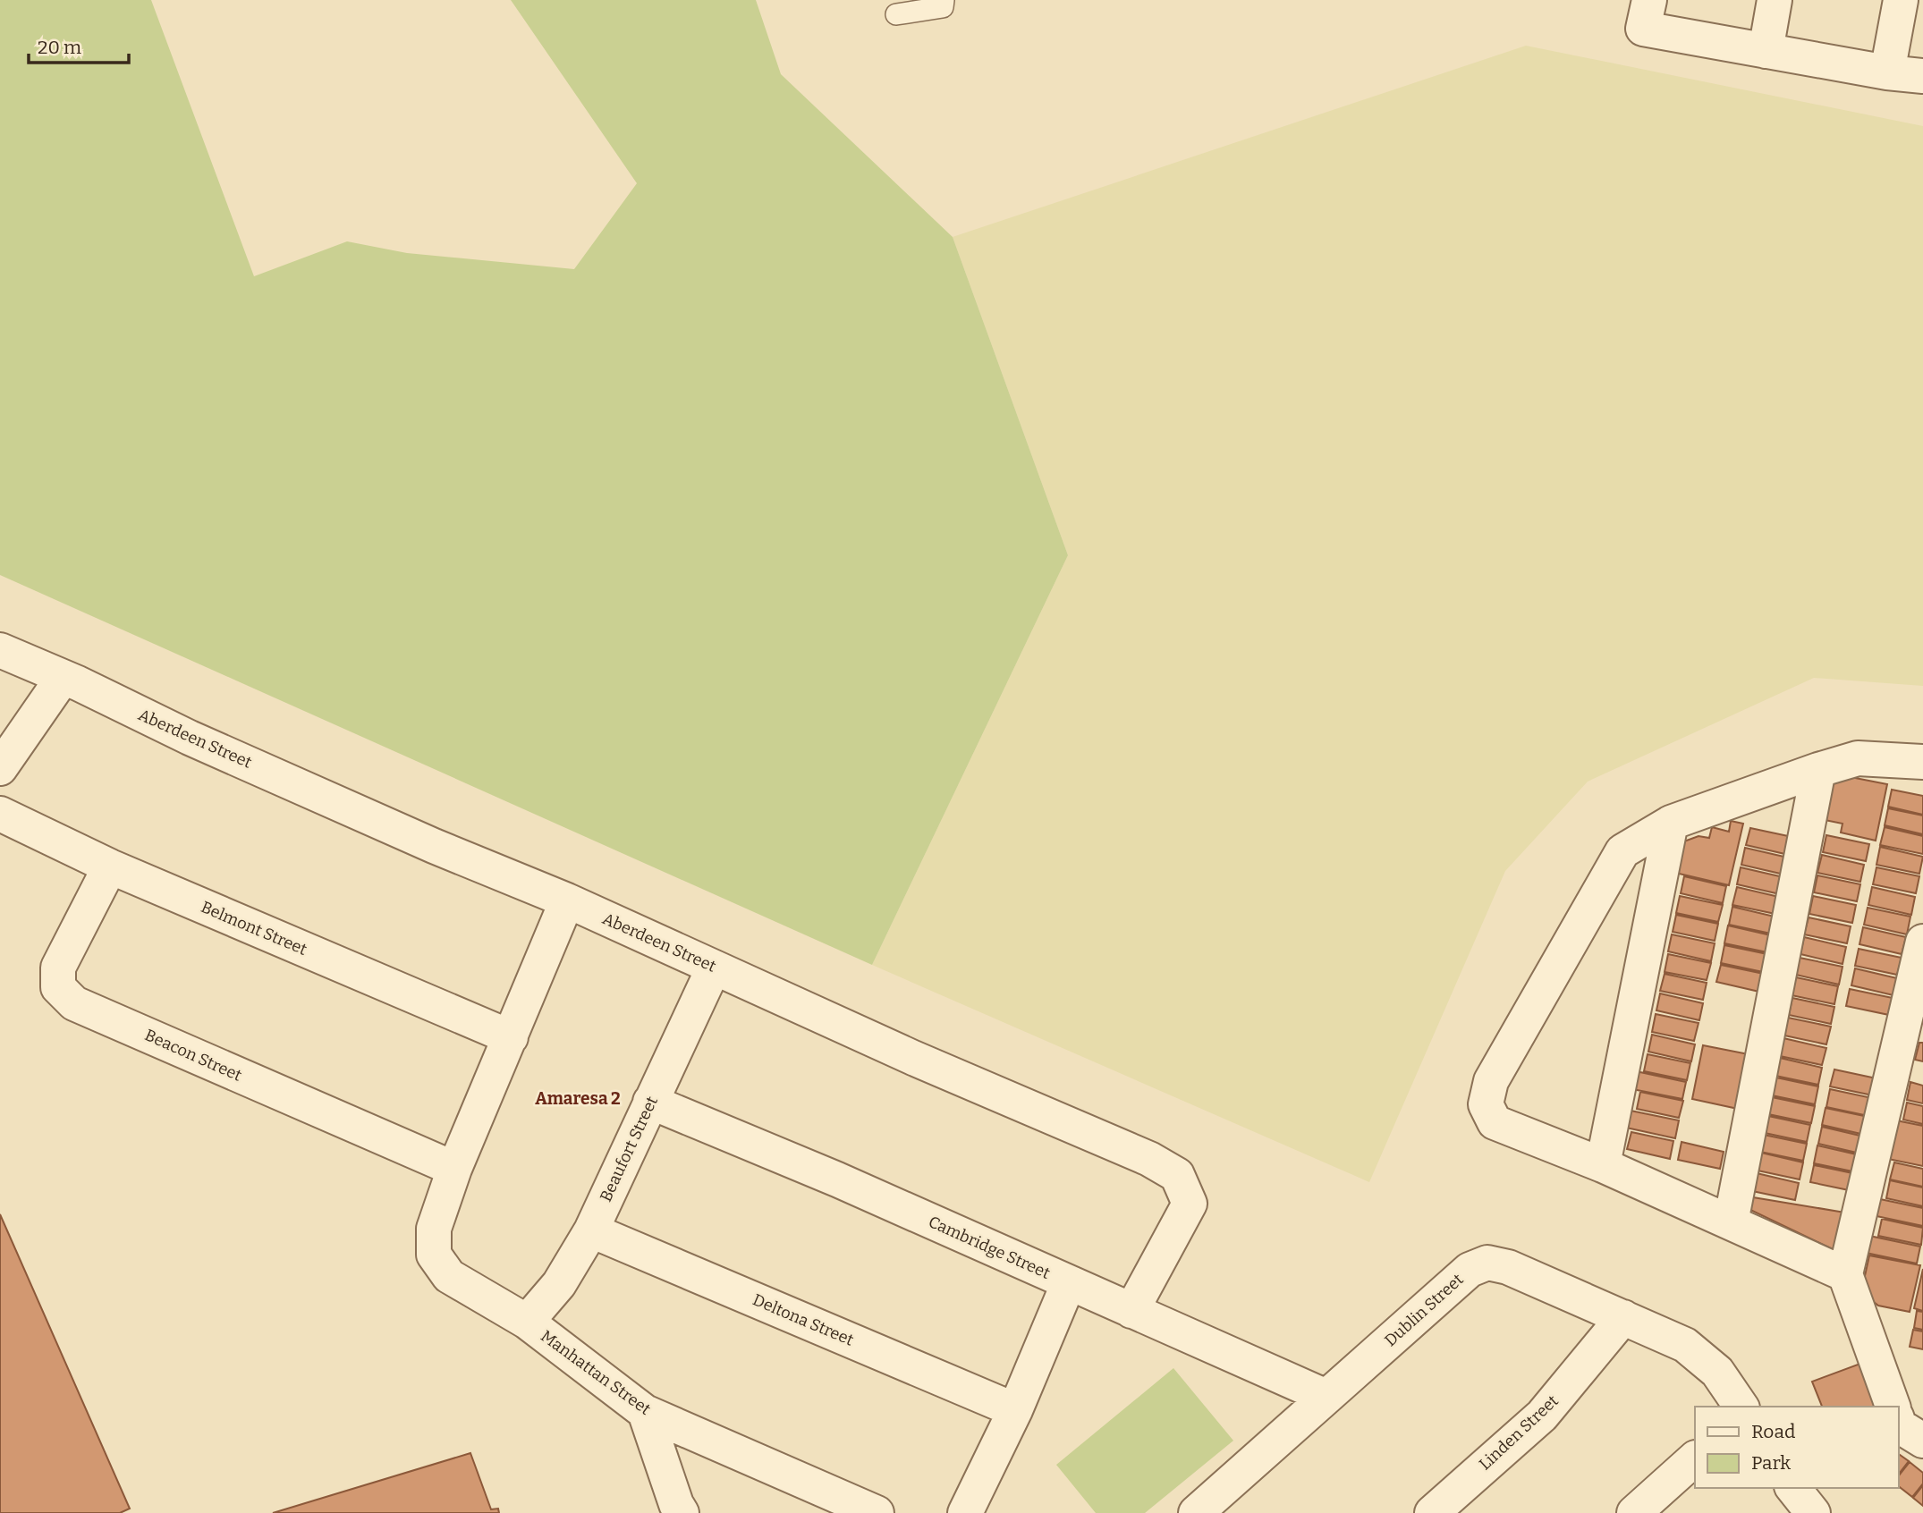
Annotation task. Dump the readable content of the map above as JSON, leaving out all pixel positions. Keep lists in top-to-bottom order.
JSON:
{
  "streets": {
    "street": [
      "Aberdeen Street",
      "Belmont Street",
      "Beacon Street",
      "Beaufort Street",
      "Cambridge Street",
      "Dublin Street",
      "Deltona Street",
      "Manhattan Street",
      "Linden Street"
    ]
  },
  "crossings": [
    ["Aberdeen Street", "Beaufort Street"],
    ["Aberdeen Street", "Cambridge Street"],
    ["Belmont Street", "Beacon Street"],
    ["Beacon Street", "Manhattan Street"],
    ["Beaufort Street", "Cambridge Street"],
    ["Beaufort Street", "Deltona Street"],
    ["Beaufort Street", "Manhattan Street"],
    ["Cambridge Street", "Dublin Street"],
    ["Dublin Street", "Linden Street"]
  ],
  "districts": ["Amaresa 2"],
  "legend": ["Road", "Park"],
  "scale_bar": "20 m"
}
